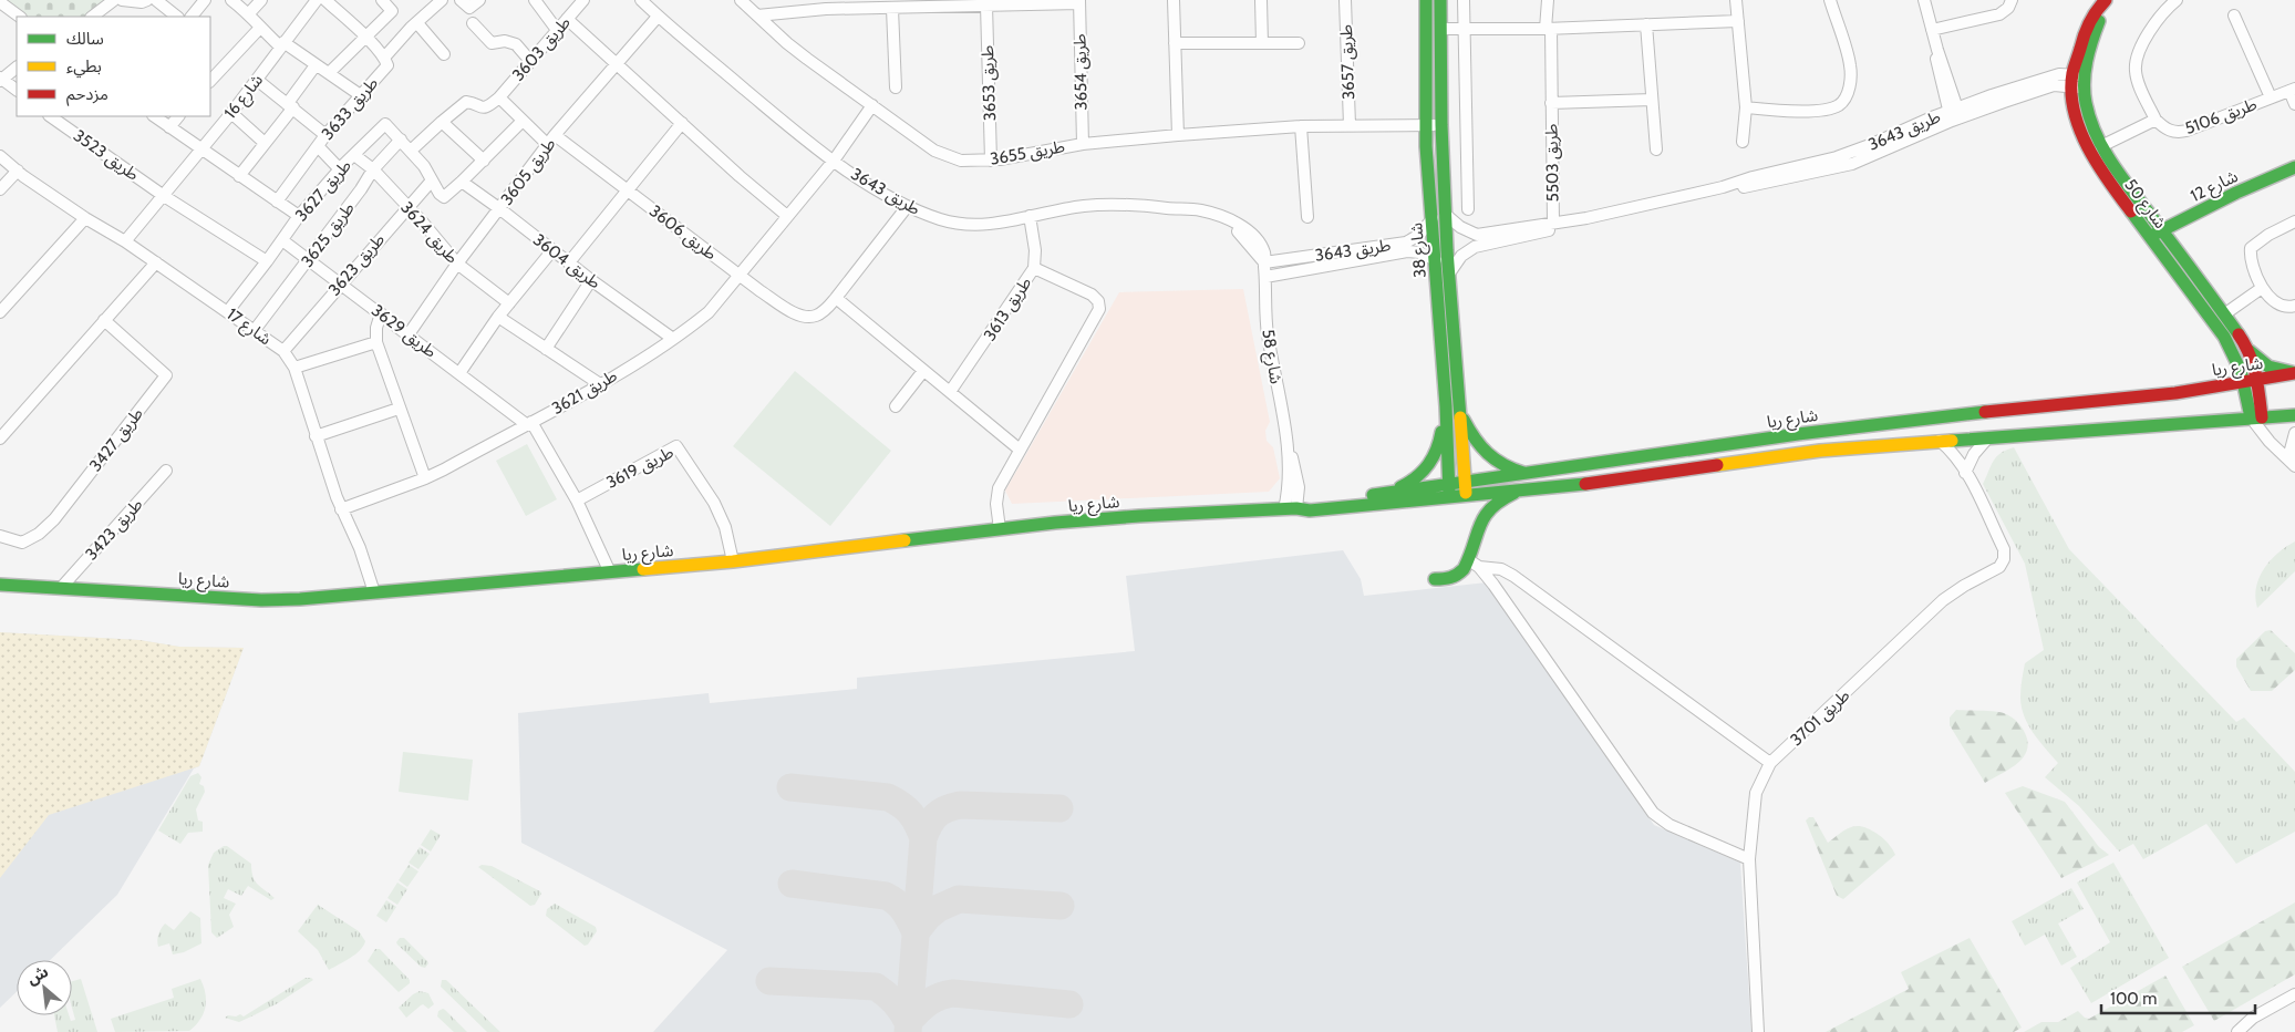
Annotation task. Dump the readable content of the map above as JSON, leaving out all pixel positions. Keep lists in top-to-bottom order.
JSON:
{
  "streets": {
    "main road": [
      "شارع 12",
      "شارع 50",
      "شارع 38",
      "شارع ريا"
    ],
    "street": [
      "طريق 3603",
      "طريق 3657",
      "طريق 3654",
      "طريق 3653",
      "شارع 16",
      "طريق 3633",
      "طريق 5106",
      "طريق 3643",
      "طريق 3655",
      "طريق 3523",
      "طريق 5503",
      "طريق 3605",
      "طريق 3627",
      "طريق 3624",
      "طريق 3606",
      "طريق 3625",
      "طريق 3604",
      "طريق 3623",
      "طريق 3613",
      "شارع 17",
      "طريق 3629",
      "شارع 58",
      "طريق 3621",
      "طريق 3427",
      "طريق 3619",
      "طريق 3423",
      "طريق 3701"
    ]
  },
  "crossings": [
    ["طريق 3657", "طريق 3655"],
    ["طريق 3654", "طريق 3655"],
    ["طريق 3653", "طريق 3655"],
    ["شارع 16", "طريق 3523"],
    ["شارع 16", "شارع 17"],
    ["طريق 3633", "طريق 3627"],
    ["طريق 3643", "طريق 5503"],
    ["طريق 3643", "طريق 3605"],
    ["طريق 3643", "شارع 50"],
    ["طريق 3643", "شارع 38"],
    ["طريق 3643", "طريق 3613"],
    ["طريق 3643", "شارع 58"],
    ["طريق 3643", "طريق 3621"],
    ["طريق 3655", "شارع 38"],
    ["طريق 3655", "طريق 3621"],
    ["طريق 3605", "طريق 3624"],
    ["طريق 3605", "طريق 3606"],
    ["طريق 3605", "طريق 3604"],
    ["طريق 3605", "طريق 3629"],
    ["شارع 12", "شارع 50"],
    ["طريق 3627", "طريق 3624"],
    ["طريق 3627", "طريق 3625"],
    ["طريق 3627", "شارع 17"],
    ["طريق 3627", "طريق 3629"],
    ["شارع 50", "شارع ريا"],
    ["طريق 3624", "طريق 3625"],
    ["طريق 3624", "طريق 3623"],
    ["طريق 3606", "طريق 3621"],
    ["طريق 3625", "شارع 17"],
    ["طريق 3625", "طريق 3629"],
    ["شارع 38", "شارع ريا"],
    ["طريق 3604", "طريق 3621"],
    ["طريق 3623", "شارع 17"],
    ["طريق 3623", "طريق 3629"],
    ["شارع 17", "شارع ريا"],
    ["شارع 17", "طريق 3621"],
    ["طريق 3629", "شارع ريا"],
    ["طريق 3629", "طريق 3621"],
    ["طريق 3629", "طريق 3619"],
    ["شارع 58", "شارع ريا"],
    ["شارع ريا", "طريق 3619"],
    ["شارع ريا", "طريق 3423"],
    ["شارع ريا", "طريق 3701"]
  ],
  "legend": ["سالك", "بطيء", "مزدحم"],
  "scale_bar": "100 m",
  "north": "top left"
}
